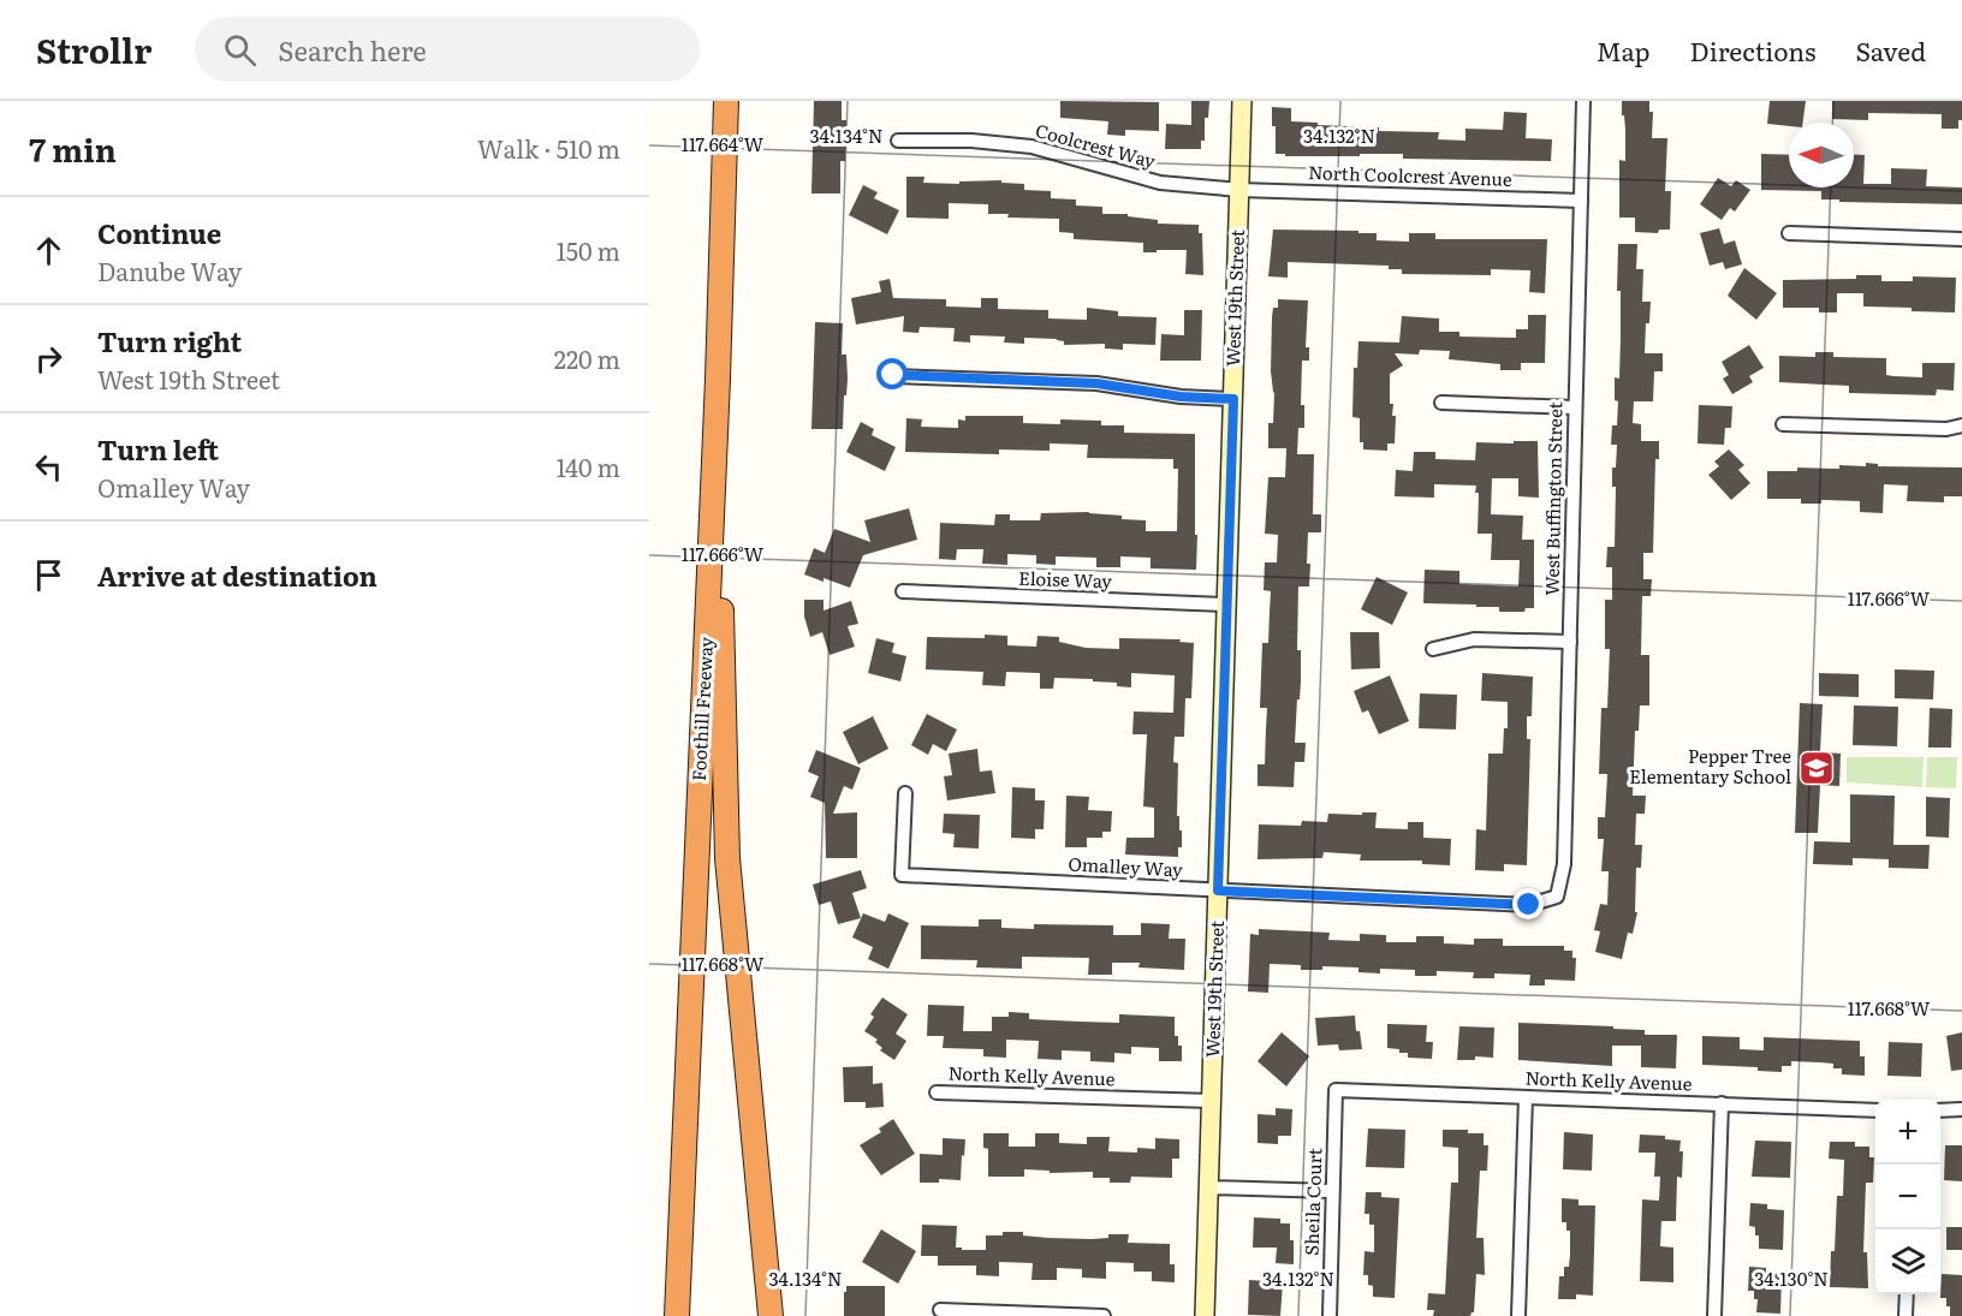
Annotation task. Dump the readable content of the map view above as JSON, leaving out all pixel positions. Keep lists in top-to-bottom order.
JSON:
{
  "streets": {
    "highway": ["Foothill Freeway"],
    "main road": ["West 19th Street"],
    "street": [
      "Coolcrest Way",
      "North Coolcrest Avenue",
      "West Buffington Street",
      "Eloise Way",
      "Omalley Way",
      "North Kelly Avenue",
      "Sheila Court"
    ]
  },
  "crossings": [
    ["Coolcrest Way", "North Coolcrest Avenue"],
    ["Coolcrest Way", "West 19th Street"],
    ["North Coolcrest Avenue", "West 19th Street"],
    ["North Coolcrest Avenue", "West Buffington Street"],
    ["West 19th Street", "Eloise Way"],
    ["West 19th Street", "Omalley Way"],
    ["West 19th Street", "North Kelly Avenue"],
    ["West Buffington Street", "Omalley Way"],
    ["North Kelly Avenue", "Sheila Court"]
  ],
  "places": {
    "school or university": ["Pepper Tree Elementary School"]
  },
  "north": "left",
  "page": {
    "header": "Strollr",
    "search": "Search here",
    "nav": ["Map", "Directions", "Saved"],
    "heading": ["7 min", "Walk · 510 m"],
    "list": [
      ["Continue", "Danube Way", "150 m"],
      ["Turn right", "West 19th Street", "220 m"],
      ["Turn left", "Omalley Way", "140 m"],
      "Arrive at destination"
    ],
    "map_buttons": ["+", "−"]
  },
  "coordinates": [
    "34.134°N",
    "34.132°N",
    "117.664°W",
    "117.666°W",
    "117.668°W",
    "34.130°N"
  ]
}
